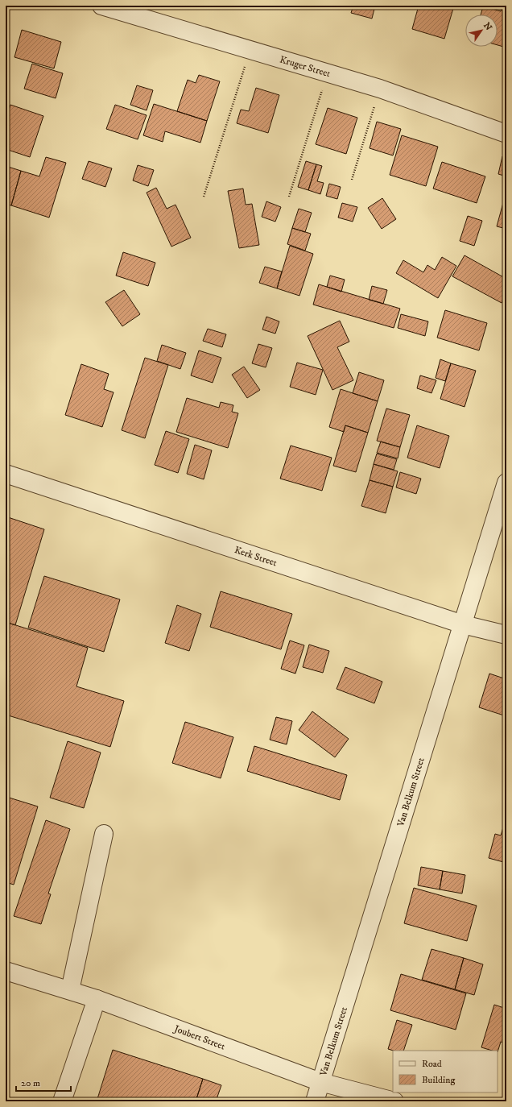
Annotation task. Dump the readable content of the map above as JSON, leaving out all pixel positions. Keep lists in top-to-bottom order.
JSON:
{
  "streets": {
    "street": [
      "Kruger Street",
      "Kerk Street",
      "Van Belkum Street",
      "Joubert Street"
    ]
  },
  "crossings": [
    ["Kerk Street", "Van Belkum Street"],
    ["Van Belkum Street", "Joubert Street"]
  ],
  "legend": ["Road", "Building"],
  "scale_bar": "20 m",
  "north": "top right"
}
